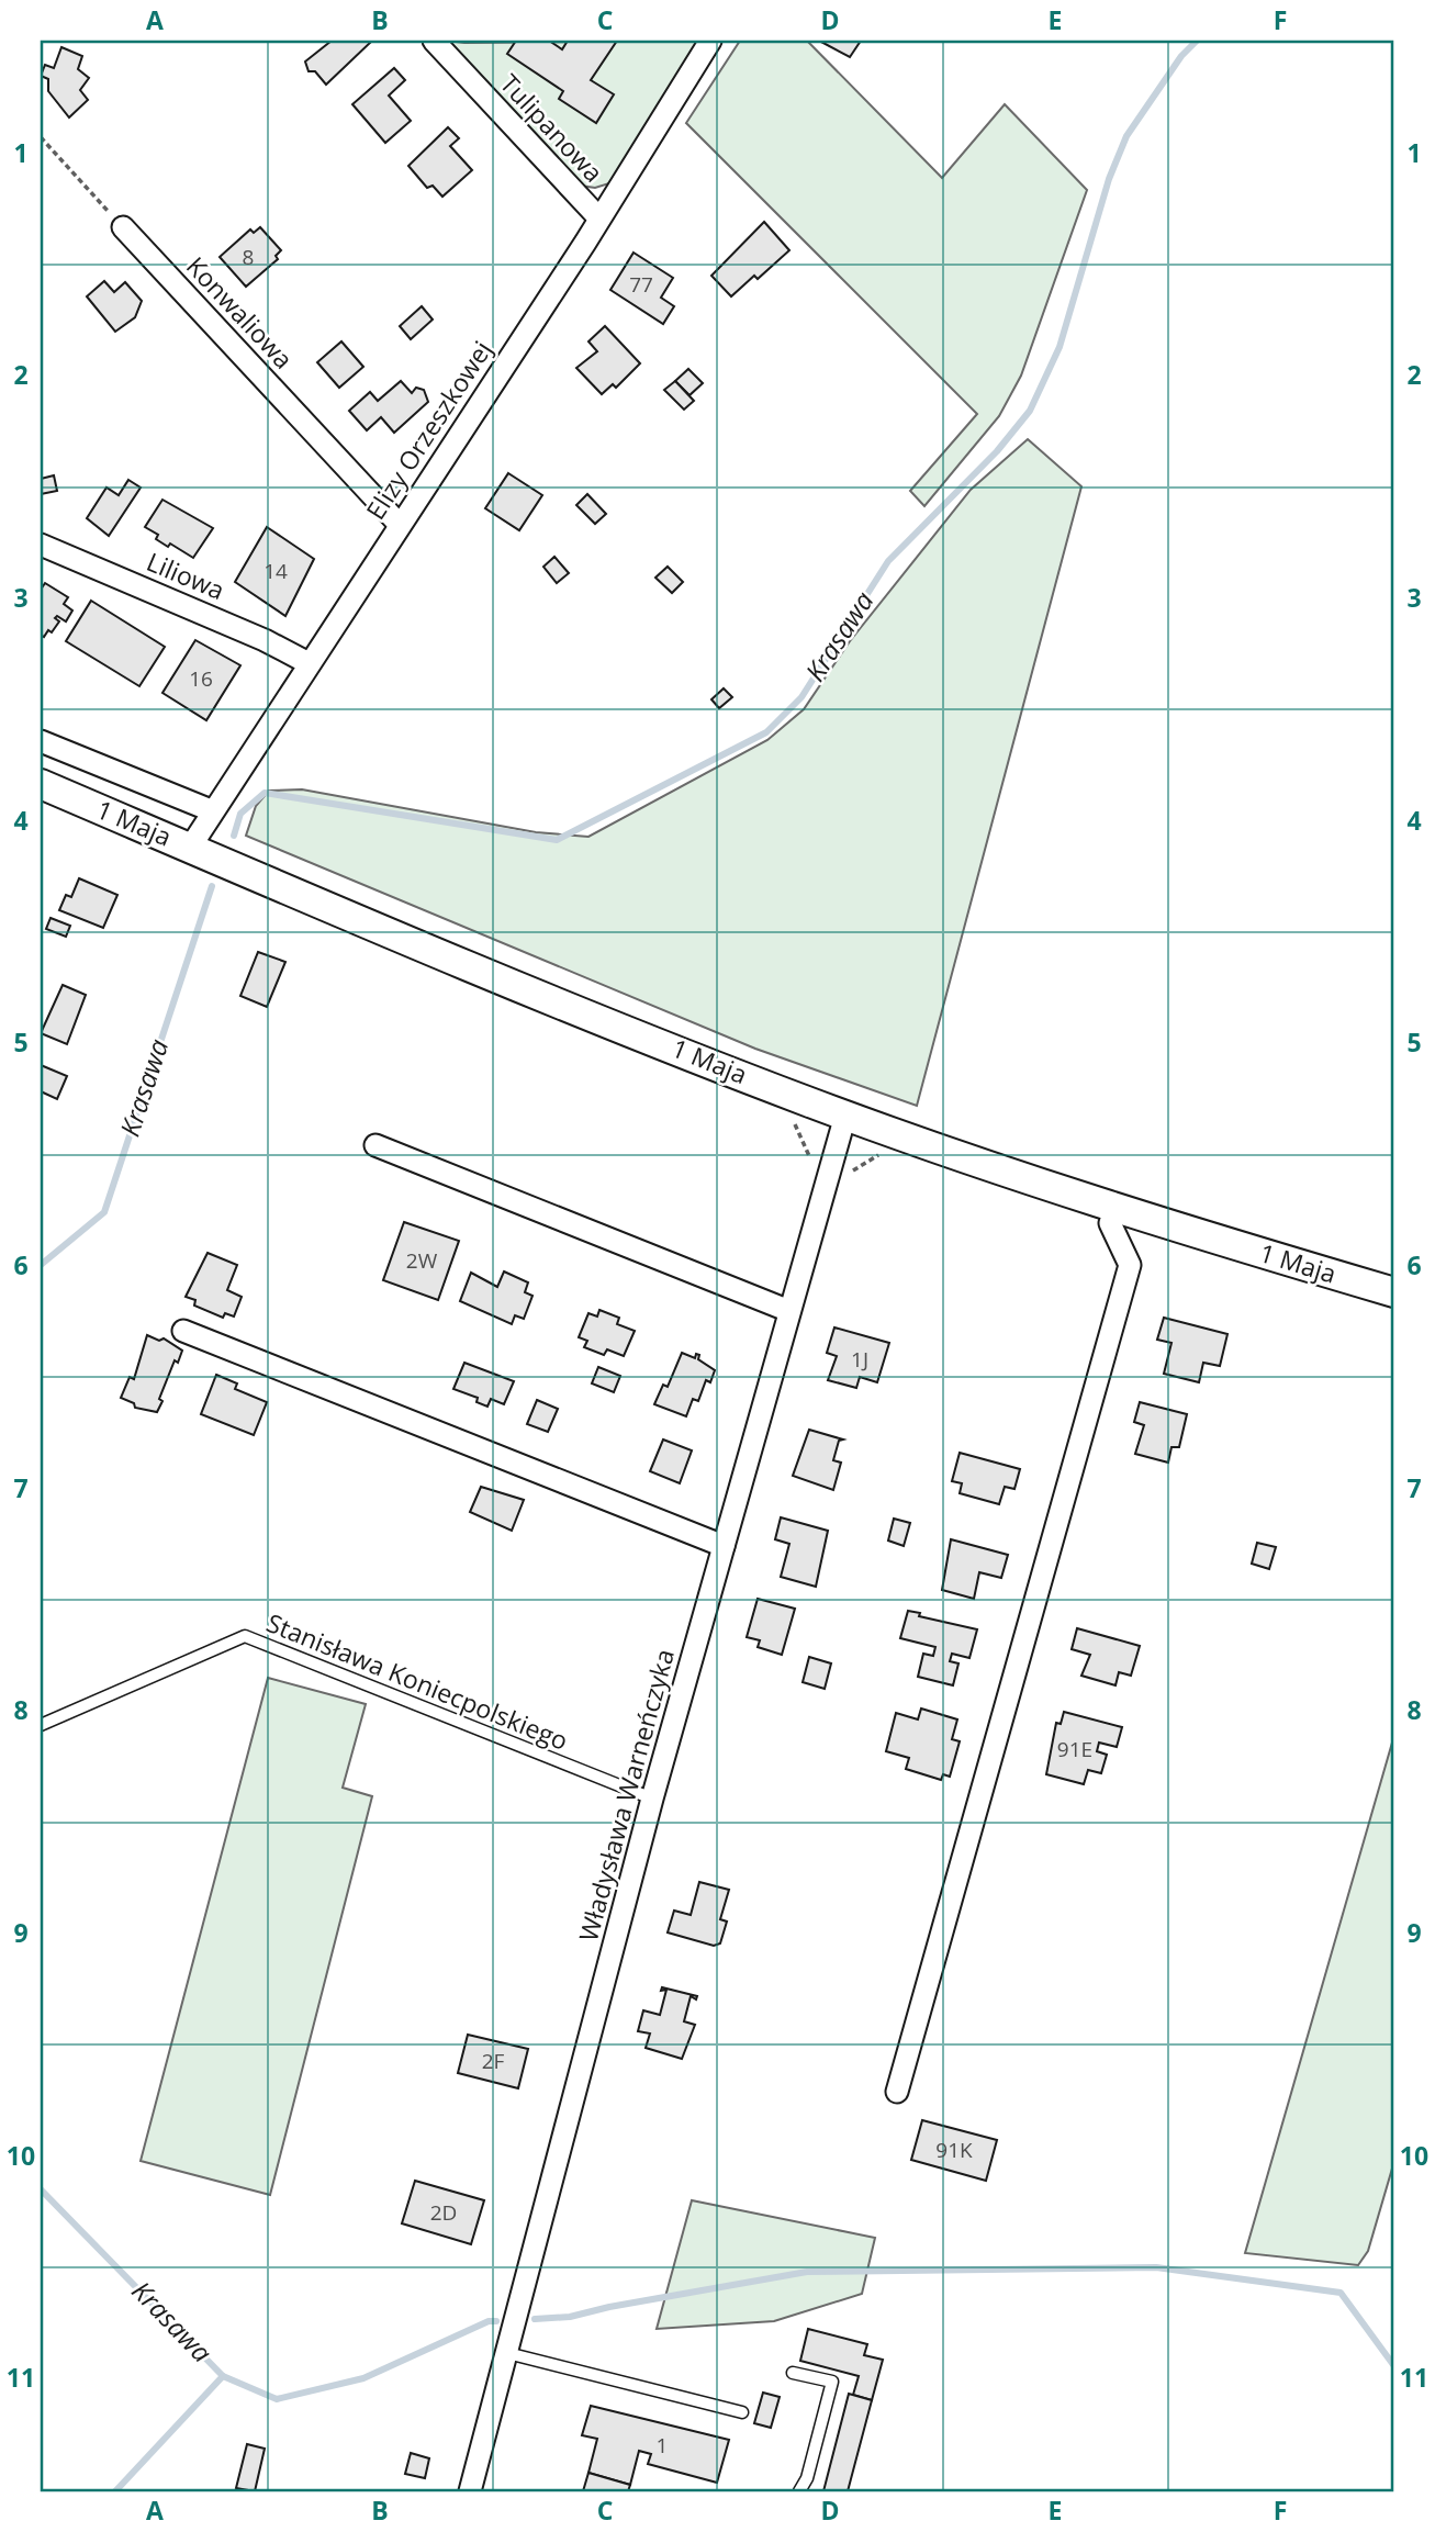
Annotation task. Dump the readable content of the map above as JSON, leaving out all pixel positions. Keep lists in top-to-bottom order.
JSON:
{
  "streets": {
    "main road": ["1 Maja"],
    "street": [
      "Tulipanowa",
      "Konwaliowa",
      "Elizy Orzeszkowej",
      "Liliowa",
      "Władysława Warneńczyka"
    ],
    "lane": ["Stanisława Koniecpolskiego"]
  },
  "crossings": [
    ["Tulipanowa", "Elizy Orzeszkowej"],
    ["Konwaliowa", "Elizy Orzeszkowej"],
    ["Elizy Orzeszkowej", "Liliowa"],
    ["Elizy Orzeszkowej", "1 Maja"],
    ["1 Maja", "Władysława Warneńczyka"],
    ["Stanisława Koniecpolskiego", "Władysława Warneńczyka"]
  ],
  "water": ["Krasawa"],
  "house_numbers": [
    "8",
    "77",
    "14",
    "16",
    "2W",
    "1J",
    "91E",
    "2F",
    "91K",
    "2D",
    "1"
  ],
  "grid": {
    "columns": [
      "A",
      "B",
      "C",
      "D",
      "E",
      "F"
    ],
    "rows": [
      "1",
      "2",
      "3",
      "4",
      "5",
      "6",
      "7",
      "8",
      "9",
      "10",
      "11"
    ]
  }
}
